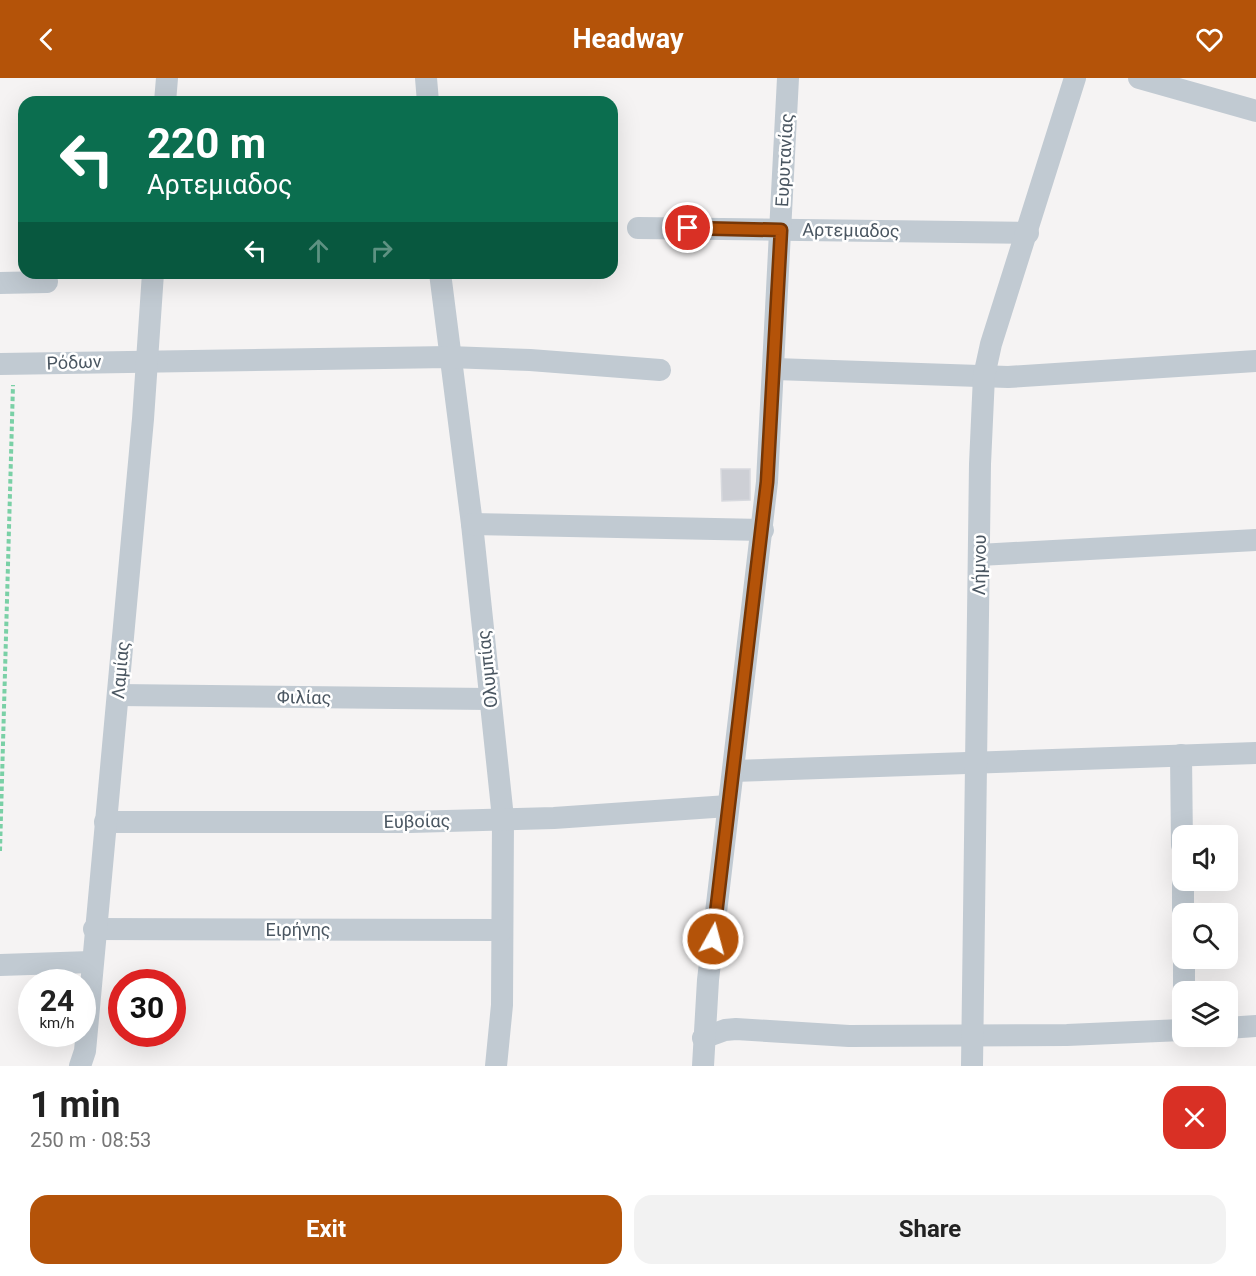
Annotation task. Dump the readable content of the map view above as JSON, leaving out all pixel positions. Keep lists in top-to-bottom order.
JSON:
{
  "streets": {
    "street": [
      "Ευρυτανίας",
      "Αρτεμιαδος",
      "Ρόδων",
      "Λήμνου",
      "Ολυμπίας",
      "Λαμίας",
      "Φιλίας",
      "Ευβοίας",
      "Ειρήνης"
    ]
  },
  "crossings": [
    ["Ευρυτανίας", "Αρτεμιαδος"],
    ["Ευρυτανίας", "Ευβοίας"],
    ["Αρτεμιαδος", "Λήμνου"],
    ["Ρόδων", "Ολυμπίας"],
    ["Ρόδων", "Λαμίας"],
    ["Ολυμπίας", "Φιλίας"],
    ["Ολυμπίας", "Ευβοίας"],
    ["Ολυμπίας", "Ειρήνης"],
    ["Λαμίας", "Φιλίας"],
    ["Λαμίας", "Ευβοίας"],
    ["Λαμίας", "Ειρήνης"]
  ],
  "page": {
    "header": "Headway",
    "turn": ["220 m", "Αρτεμιαδος"],
    "speed": "24 km/h",
    "limit": "30",
    "heading": ["1 min", "250 m · 08:53"],
    "buttons": ["Exit", "Share"]
  }
}
